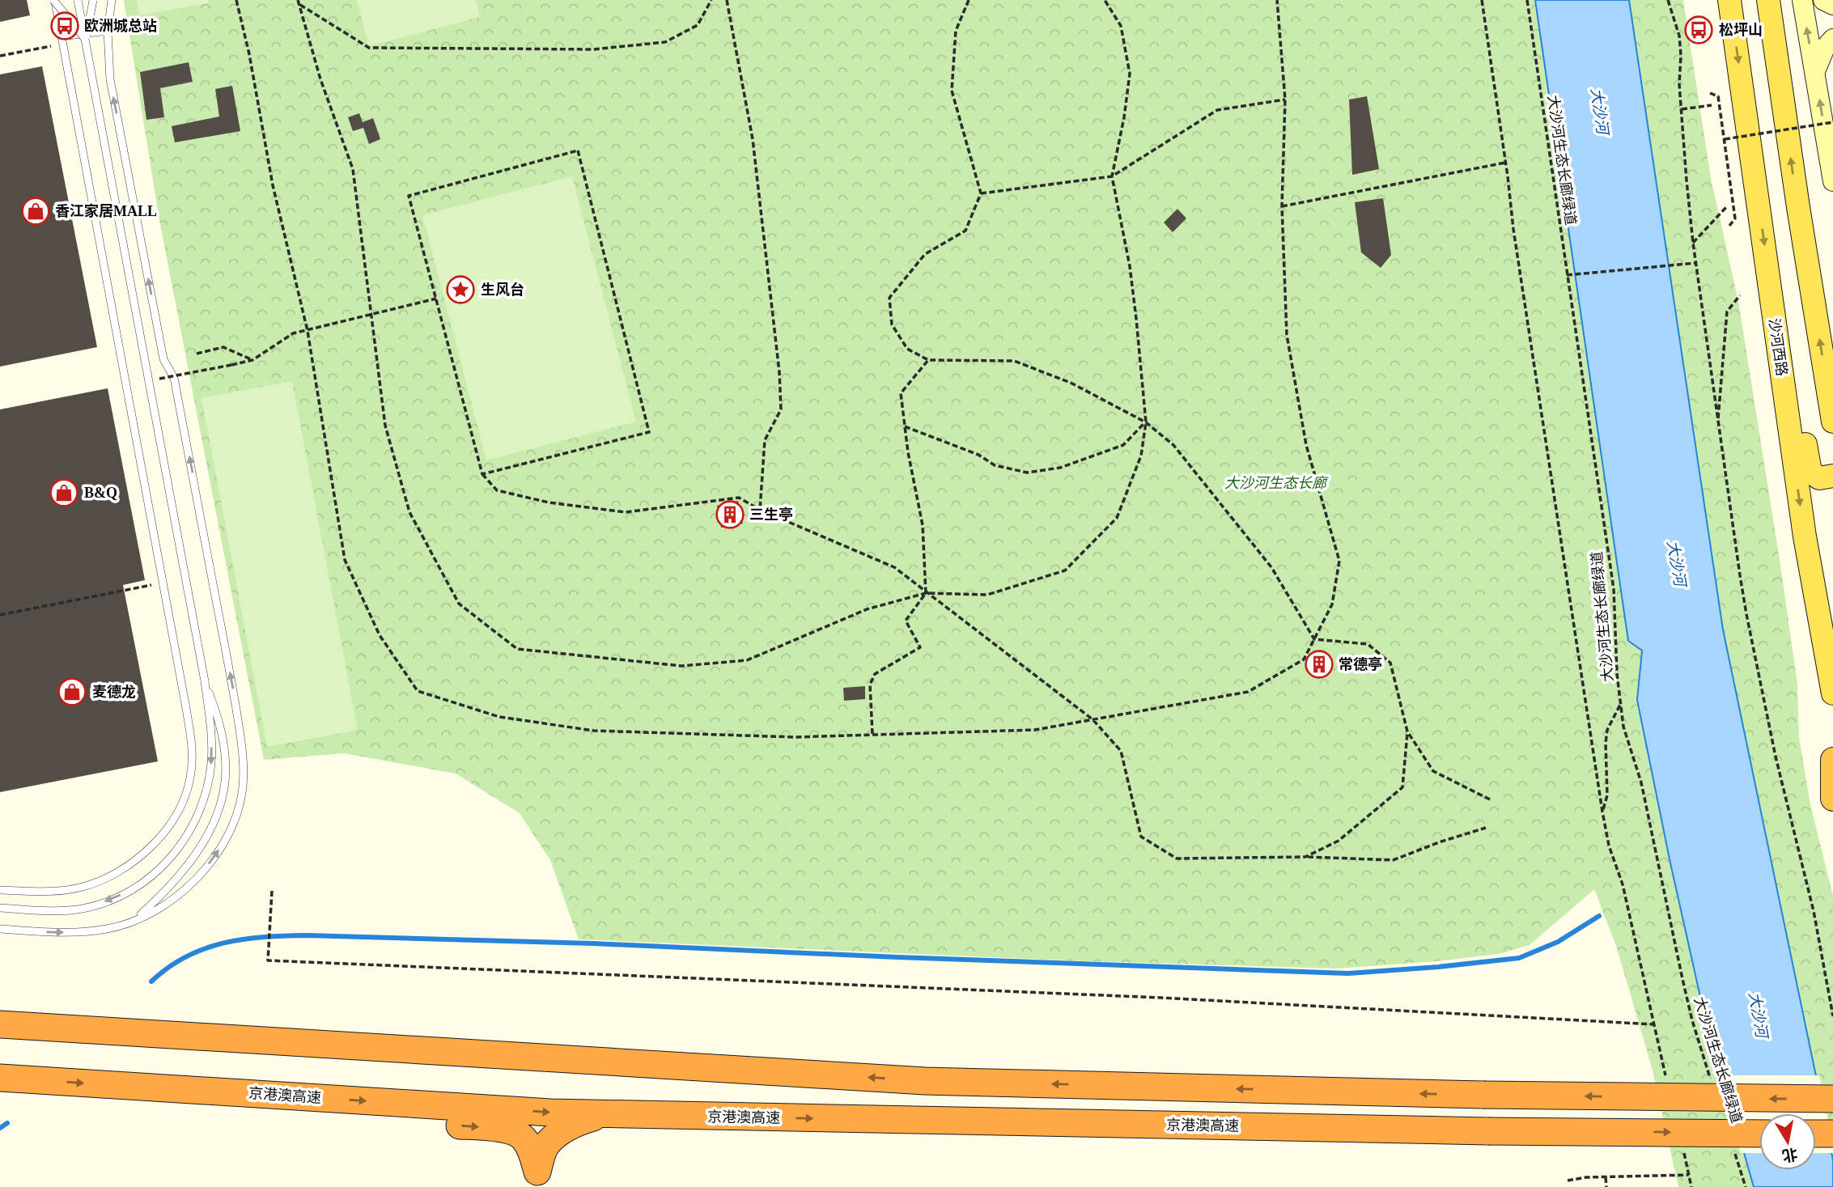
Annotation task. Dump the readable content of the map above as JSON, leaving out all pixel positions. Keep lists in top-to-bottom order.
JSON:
{
  "streets": {
    "highway": ["京港澳高速"],
    "main road": ["沙河西路"],
    "path": ["大沙河生态长廊绿道"]
  },
  "water": ["大沙河"],
  "parks": ["大沙河生态长廊"],
  "places": {
    "bus stop": ["欧洲城总站", "松坪山"],
    "shop": ["香江家居MALL", "B&Q", "麦德龙"],
    "place": ["生风台"],
    "building": ["三生亭", "常德亭"]
  },
  "north": "bottom"
}
